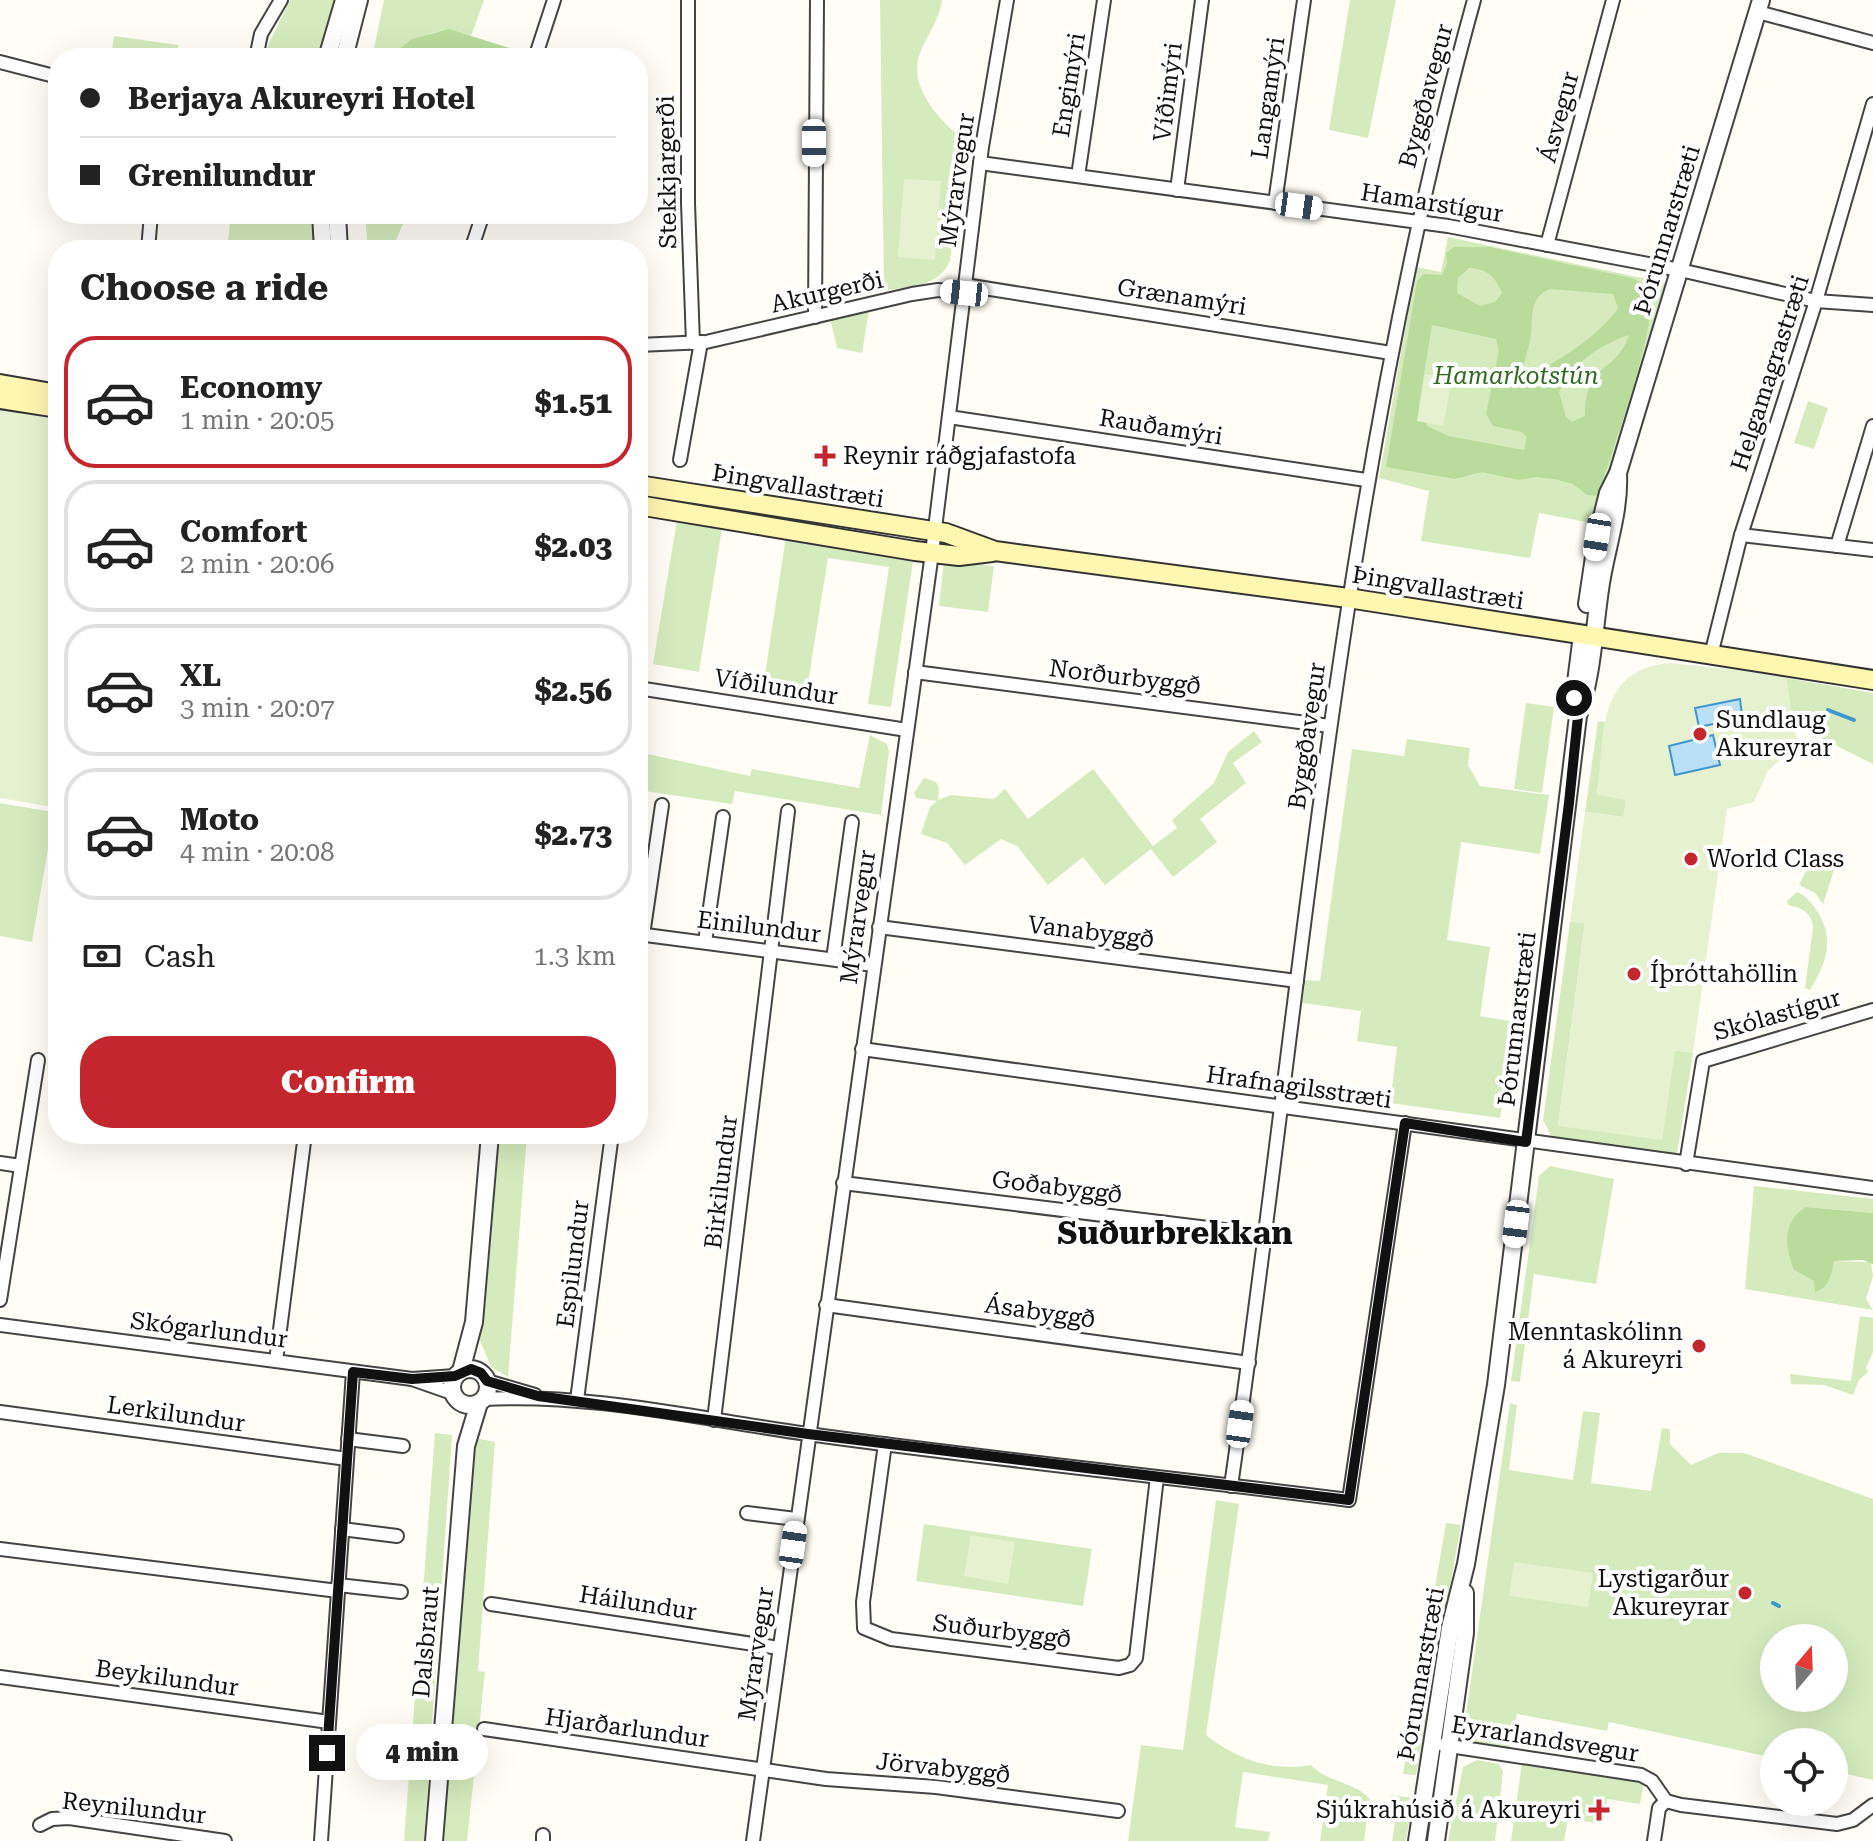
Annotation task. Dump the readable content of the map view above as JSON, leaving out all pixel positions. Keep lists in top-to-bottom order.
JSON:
{
  "streets": {
    "main road": ["Þingvallastræti"],
    "street": [
      "Engimýri",
      "Víðimýri",
      "Byggðavegur",
      "Langamýri",
      "Ásvegur",
      "Stekkjargerði",
      "Mýrarvegur",
      "Hamarstígur",
      "Þórunnarstræti",
      "Akurgerði",
      "Grænamýri",
      "Helgamagrastræti",
      "Rauðamýri",
      "Norðurbyggð",
      "Víðilundur",
      "Einilundur",
      "Vanabyggð",
      "Skólastígur",
      "Hrafnagilsstræti",
      "Birkilundur",
      "Goðabyggð",
      "Espilundur",
      "Ásabyggð",
      "Skógarlundur",
      "Lerkilundur",
      "Háilundur",
      "Suðurbyggð",
      "Dalsbraut",
      "Beykilundur",
      "Hjarðarlundur",
      "Eyrarlandsvegur",
      "Jörvabyggð",
      "Reynilundur"
    ]
  },
  "crossings": [
    ["Engimýri", "Hamarstígur"],
    ["Víðimýri", "Hamarstígur"],
    ["Byggðavegur", "Hamarstígur"],
    ["Byggðavegur", "Grænamýri"],
    ["Byggðavegur", "Rauðamýri"],
    ["Byggðavegur", "Þingvallastræti"],
    ["Byggðavegur", "Norðurbyggð"],
    ["Byggðavegur", "Vanabyggð"],
    ["Byggðavegur", "Hrafnagilsstræti"],
    ["Byggðavegur", "Goðabyggð"],
    ["Byggðavegur", "Ásabyggð"],
    ["Langamýri", "Hamarstígur"],
    ["Ásvegur", "Hamarstígur"],
    ["Stekkjargerði", "Akurgerði"],
    ["Mýrarvegur", "Hamarstígur"],
    ["Mýrarvegur", "Akurgerði"],
    ["Mýrarvegur", "Grænamýri"],
    ["Mýrarvegur", "Rauðamýri"],
    ["Mýrarvegur", "Þingvallastræti"],
    ["Mýrarvegur", "Norðurbyggð"],
    ["Mýrarvegur", "Víðilundur"],
    ["Mýrarvegur", "Einilundur"],
    ["Mýrarvegur", "Vanabyggð"],
    ["Mýrarvegur", "Hrafnagilsstræti"],
    ["Mýrarvegur", "Goðabyggð"],
    ["Mýrarvegur", "Ásabyggð"],
    ["Mýrarvegur", "Háilundur"],
    ["Mýrarvegur", "Hjarðarlundur"],
    ["Mýrarvegur", "Jörvabyggð"],
    ["Hamarstígur", "Þórunnarstræti"],
    ["Hamarstígur", "Helgamagrastræti"],
    ["Þórunnarstræti", "Þingvallastræti"],
    ["Þórunnarstræti", "Hrafnagilsstræti"],
    ["Þórunnarstræti", "Eyrarlandsvegur"],
    ["Akurgerði", "Grænamýri"],
    ["Helgamagrastræti", "Þingvallastræti"],
    ["Einilundur", "Birkilundur"],
    ["Skólastígur", "Hrafnagilsstræti"],
    ["Skógarlundur", "Dalsbraut"],
    ["Hjarðarlundur", "Jörvabyggð"]
  ],
  "districts": ["Suðurbrekkan"],
  "parks": ["Hamarkotstún"],
  "places": {
    "health": ["Reynir ráðgjafastofa", "Sjúkrahúsið á Akureyri"],
    "other": [
      "Sundlaug Akureyrar",
      "World Class",
      "Íþróttahöllin",
      "Menntaskólinn á Akureyri",
      "Lystigarður Akureyrar"
    ]
  },
  "north": "top",
  "page": {
    "banner": ["Berjaya Akureyri Hotel", "Grenilundur"],
    "heading": "Choose a ride",
    "list": [
      {
        "name": "Economy",
        "note": "1 min · 20:05",
        "value": "$1.51"
      },
      {
        "name": "Comfort",
        "note": "2 min · 20:06",
        "value": "$2.03"
      },
      {
        "name": "XL",
        "note": "3 min · 20:07",
        "value": "$2.56"
      },
      {
        "name": "Moto",
        "note": "4 min · 20:08",
        "value": "$2.73"
      }
    ],
    "pay": ["Cash", "1.3 km"],
    "buttons": "Confirm",
    "bubble": "4 min"
  }
}
